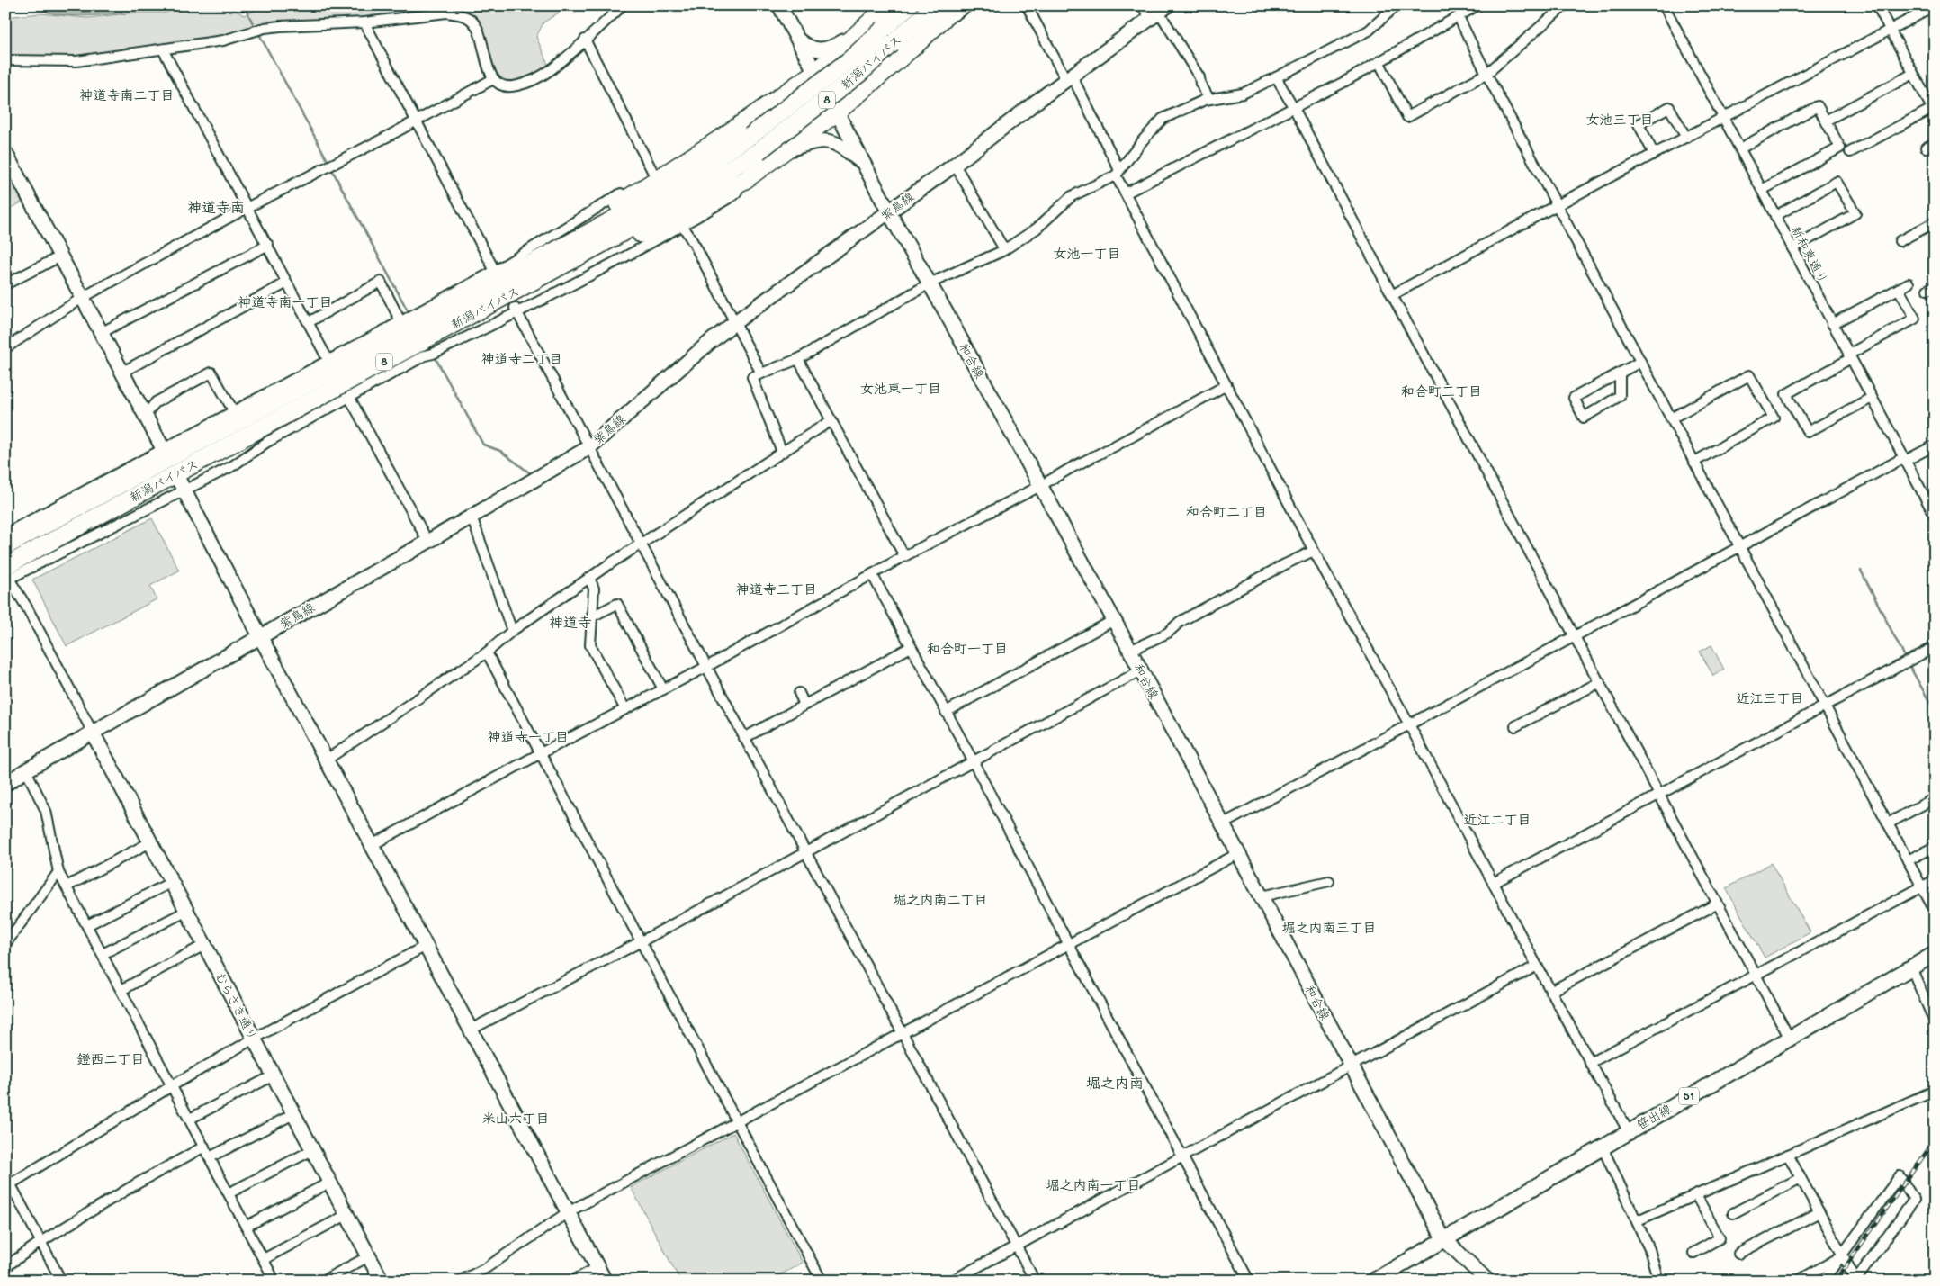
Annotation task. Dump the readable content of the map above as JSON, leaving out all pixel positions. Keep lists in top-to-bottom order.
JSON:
{
  "streets": {
    "highway": ["新潟バイパス", "8"],
    "main road": ["51", "笹出線"],
    "street": [
      "紫鳥線",
      "新和東通り",
      "和合線",
      "むらさき通り"
    ]
  },
  "crossings": [
    ["紫鳥線", "和合線"],
    ["紫鳥線", "むらさき通り"],
    ["和合線", "笹出線"]
  ],
  "districts": [
    "神道寺南二丁目",
    "女池三丁目",
    "神道寺南",
    "女池一丁目",
    "神道寺南一丁目",
    "神道寺二丁目",
    "女池東一丁目",
    "和合町三丁目",
    "和合町二丁目",
    "神道寺三丁目",
    "神道寺",
    "和合町一丁目",
    "近江三丁目",
    "神道寺一丁目",
    "近江二丁目",
    "堀之内南二丁目",
    "堀之内南三丁目",
    "鐙西二丁目",
    "堀之内南",
    "米山六丁目",
    "堀之内南一丁目"
  ]
}
